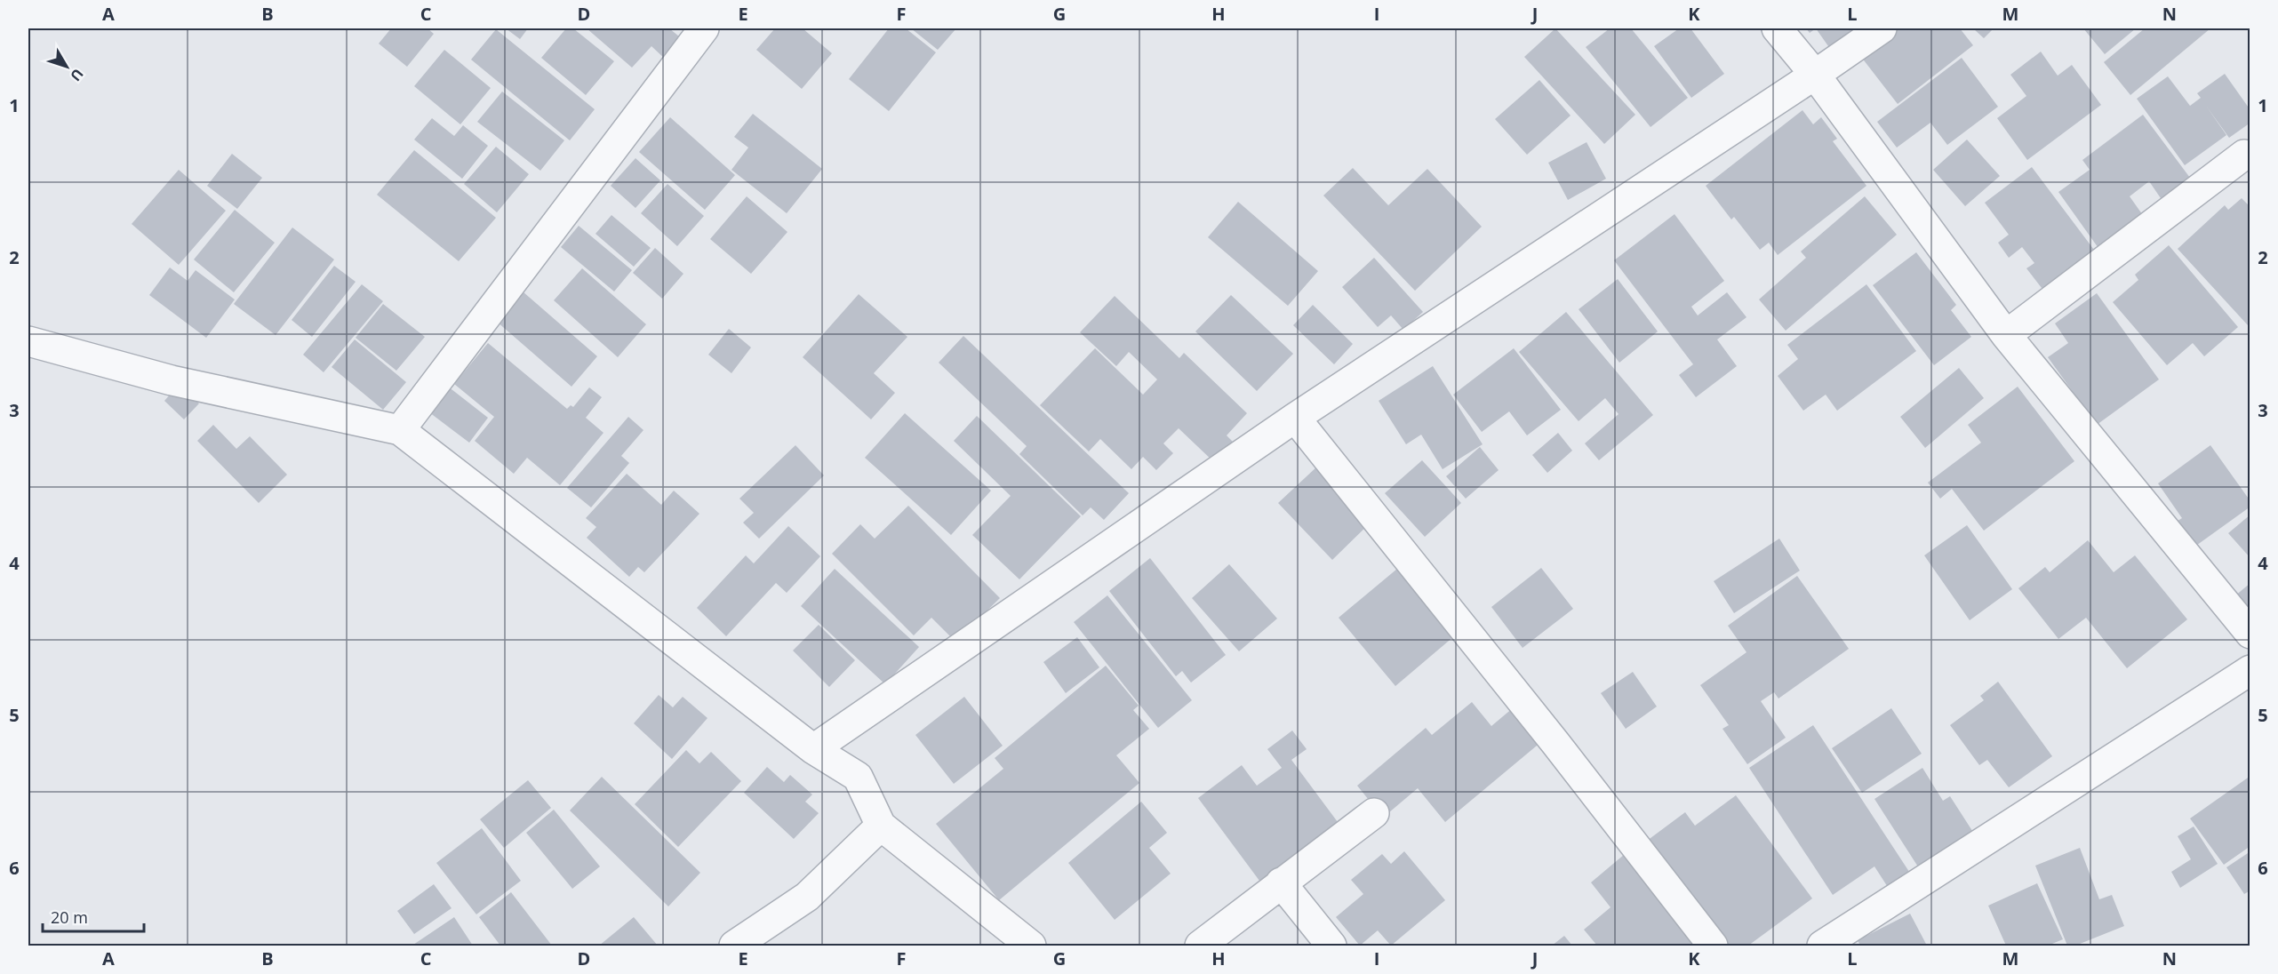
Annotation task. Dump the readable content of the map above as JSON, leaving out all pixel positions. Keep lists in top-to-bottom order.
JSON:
{
  "scale_bar": "20 m",
  "north": "bottom right",
  "grid": {
    "columns": [
      "A",
      "B",
      "C",
      "D",
      "E",
      "F",
      "G",
      "H",
      "I",
      "J",
      "K",
      "L",
      "M",
      "N"
    ],
    "rows": [
      "1",
      "2",
      "3",
      "4",
      "5",
      "6"
    ]
  }
}
